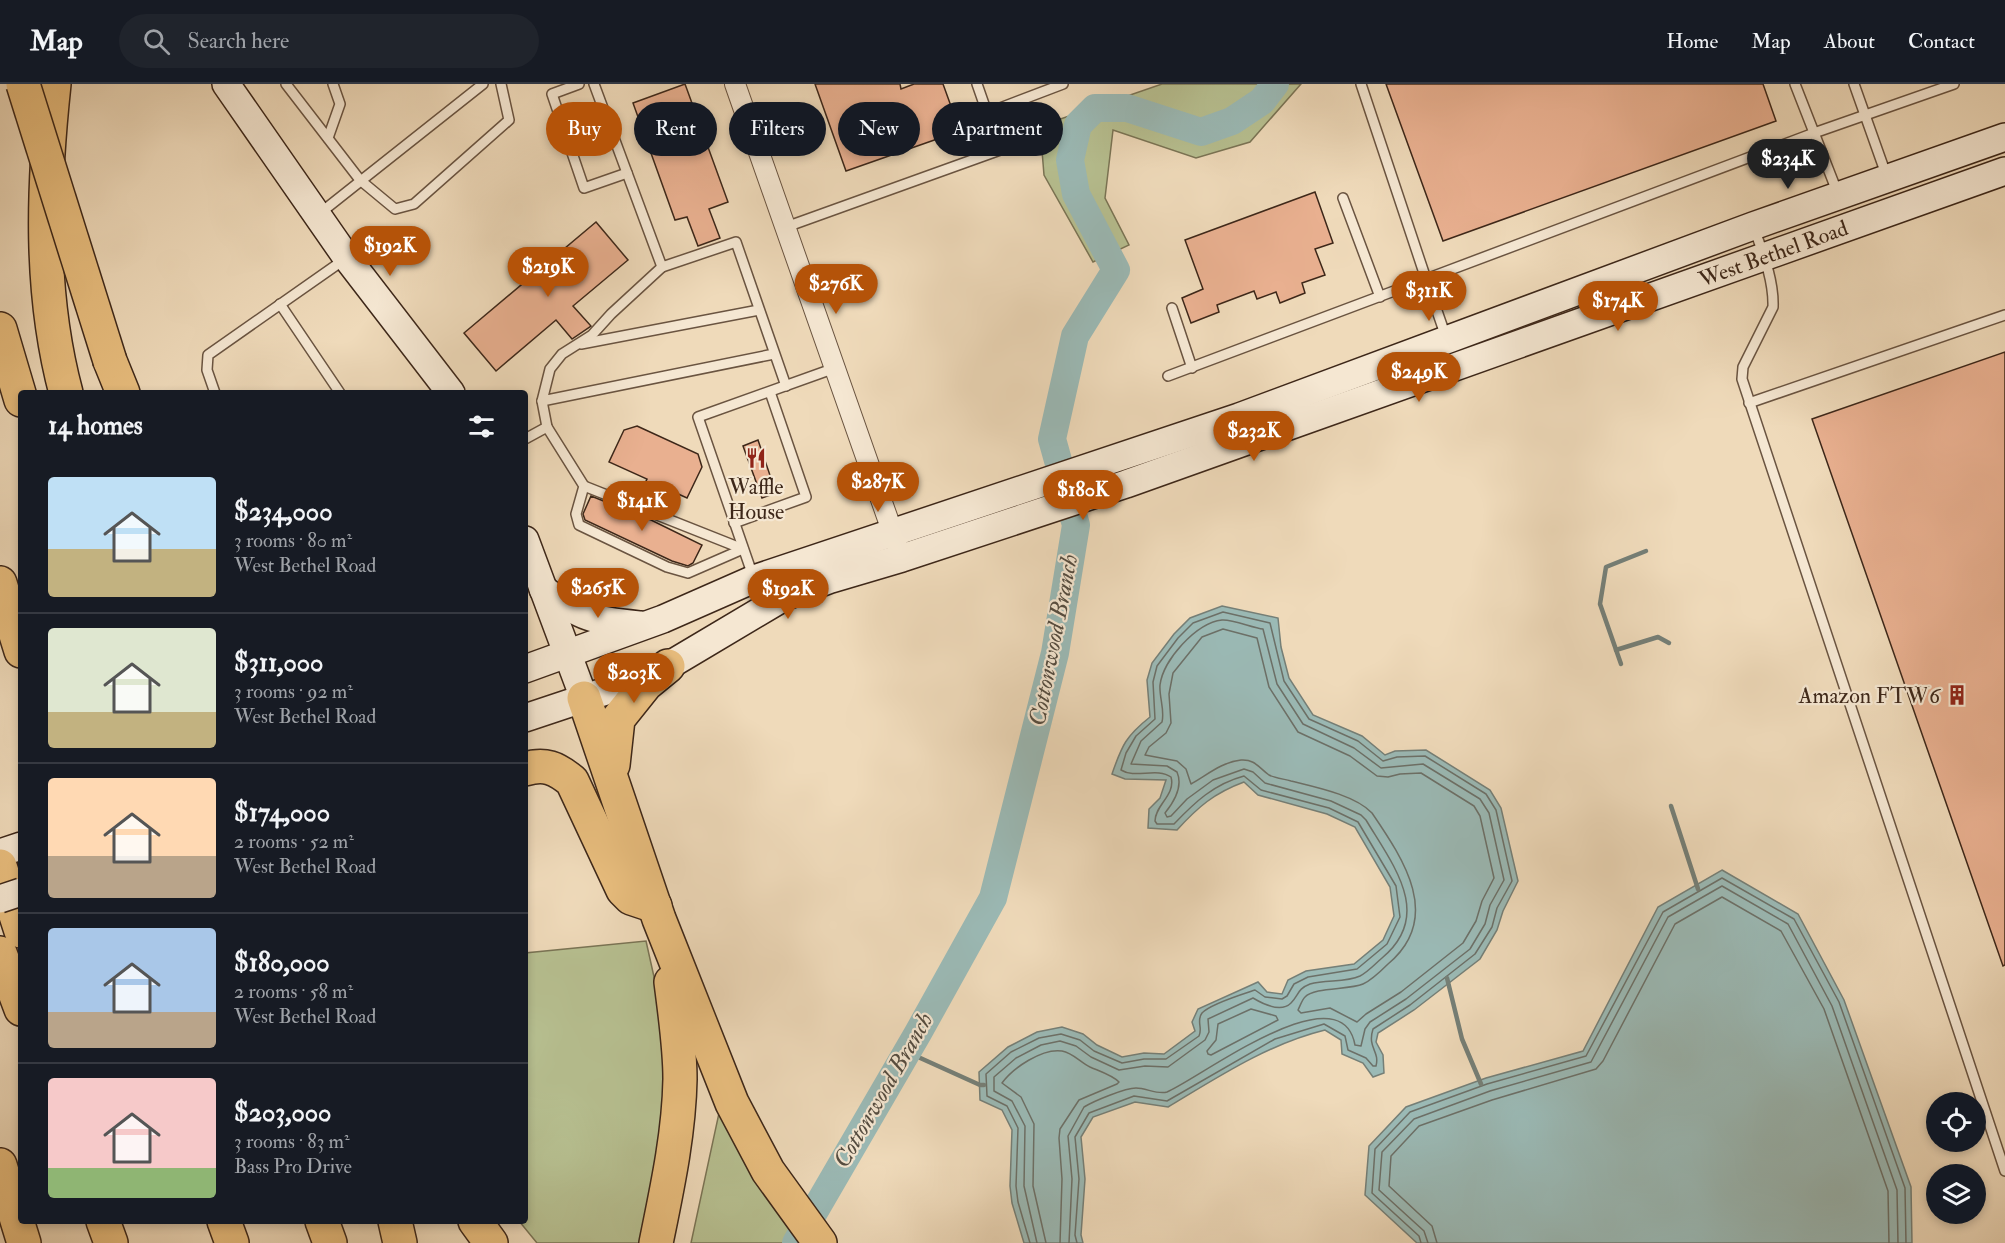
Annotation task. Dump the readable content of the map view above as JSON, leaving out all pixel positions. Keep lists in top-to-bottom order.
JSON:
{
  "streets": {
    "main road": ["West Bethel Road"]
  },
  "water": ["Cottonwood Branch"],
  "places": {
    "restaurant": ["Waffle House"],
    "building": ["Amazon FTW6"]
  },
  "page": {
    "header": "Map",
    "search": "Search here",
    "nav": [
      "Home",
      "Map",
      "About",
      "Contact"
    ],
    "chip": [
      "Buy",
      "Rent",
      "Filters",
      "New",
      "Apartment"
    ],
    "price": [
      "$234K",
      "$192K",
      "$219K",
      "$276K",
      "$311K",
      "$174K",
      "$249K",
      "$232K",
      "$287K",
      "$180K",
      "$141K",
      "$265K",
      "$192K",
      "$203K"
    ],
    "heading": "14 homes",
    "list": [
      {
        "name": "$234,000",
        "note": "3 rooms · 80 m² · West Bethel Road"
      },
      {
        "name": "$311,000",
        "note": "3 rooms · 92 m² · West Bethel Road"
      },
      {
        "name": "$174,000",
        "note": "2 rooms · 52 m² · West Bethel Road"
      },
      {
        "name": "$180,000",
        "note": "2 rooms · 58 m² · West Bethel Road"
      },
      {
        "name": "$203,000",
        "note": "3 rooms · 83 m² · Bass Pro Drive"
      }
    ]
  }
}
